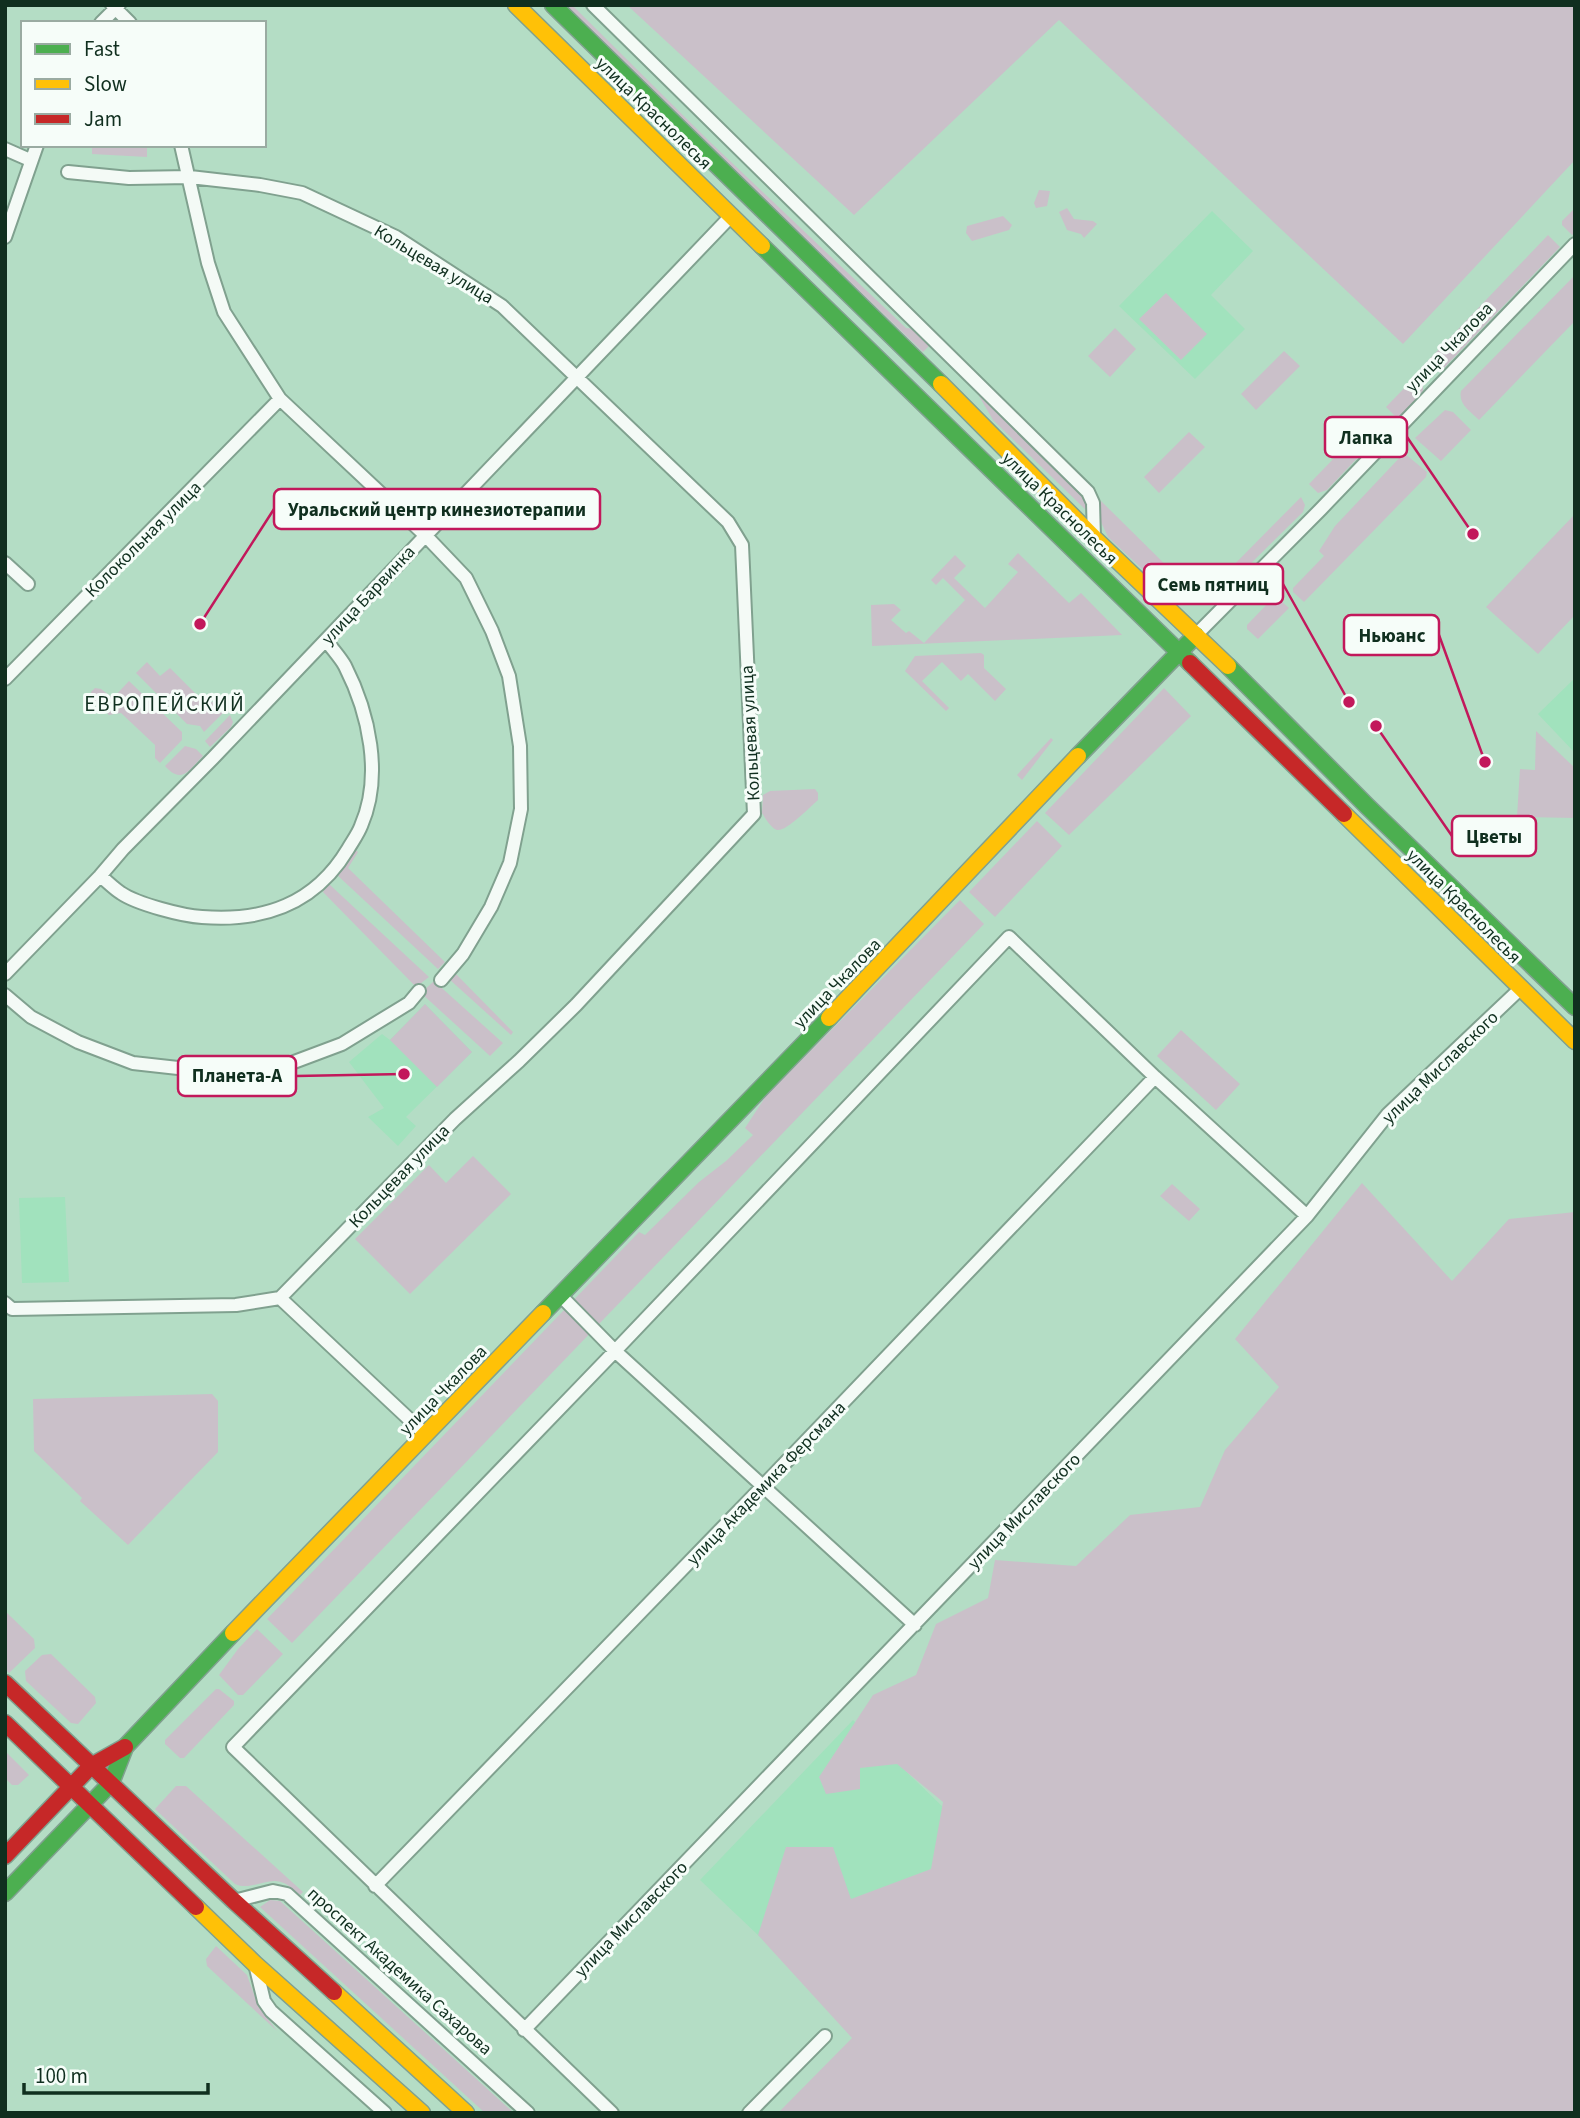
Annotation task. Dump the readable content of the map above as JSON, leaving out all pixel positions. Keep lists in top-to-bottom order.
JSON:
{
  "streets": {
    "street": [
      "улица Краснолесья",
      "Кольцевая улица",
      "улица Чкалова",
      "Колокольная улица",
      "улица Барвинка",
      "улица Миславского",
      "улица Академика Ферсмана",
      "проспект Академика Сахарова"
    ]
  },
  "crossings": [
    ["улица Краснолесья", "улица Чкалова"],
    ["улица Краснолесья", "улица Барвинка"],
    ["улица Краснолесья", "улица Миславского"],
    ["Кольцевая улица", "улица Барвинка"]
  ],
  "districts": ["ЕВРОПЕЙСКИЙ"],
  "places": [
    "Лапка",
    "Уральский центр кинезиотерапии",
    "Семь пятниц",
    "Цветы",
    "Ньюанс",
    "Планета-А"
  ],
  "legend": ["Fast", "Slow", "Jam"],
  "scale_bar": "100 m"
}
